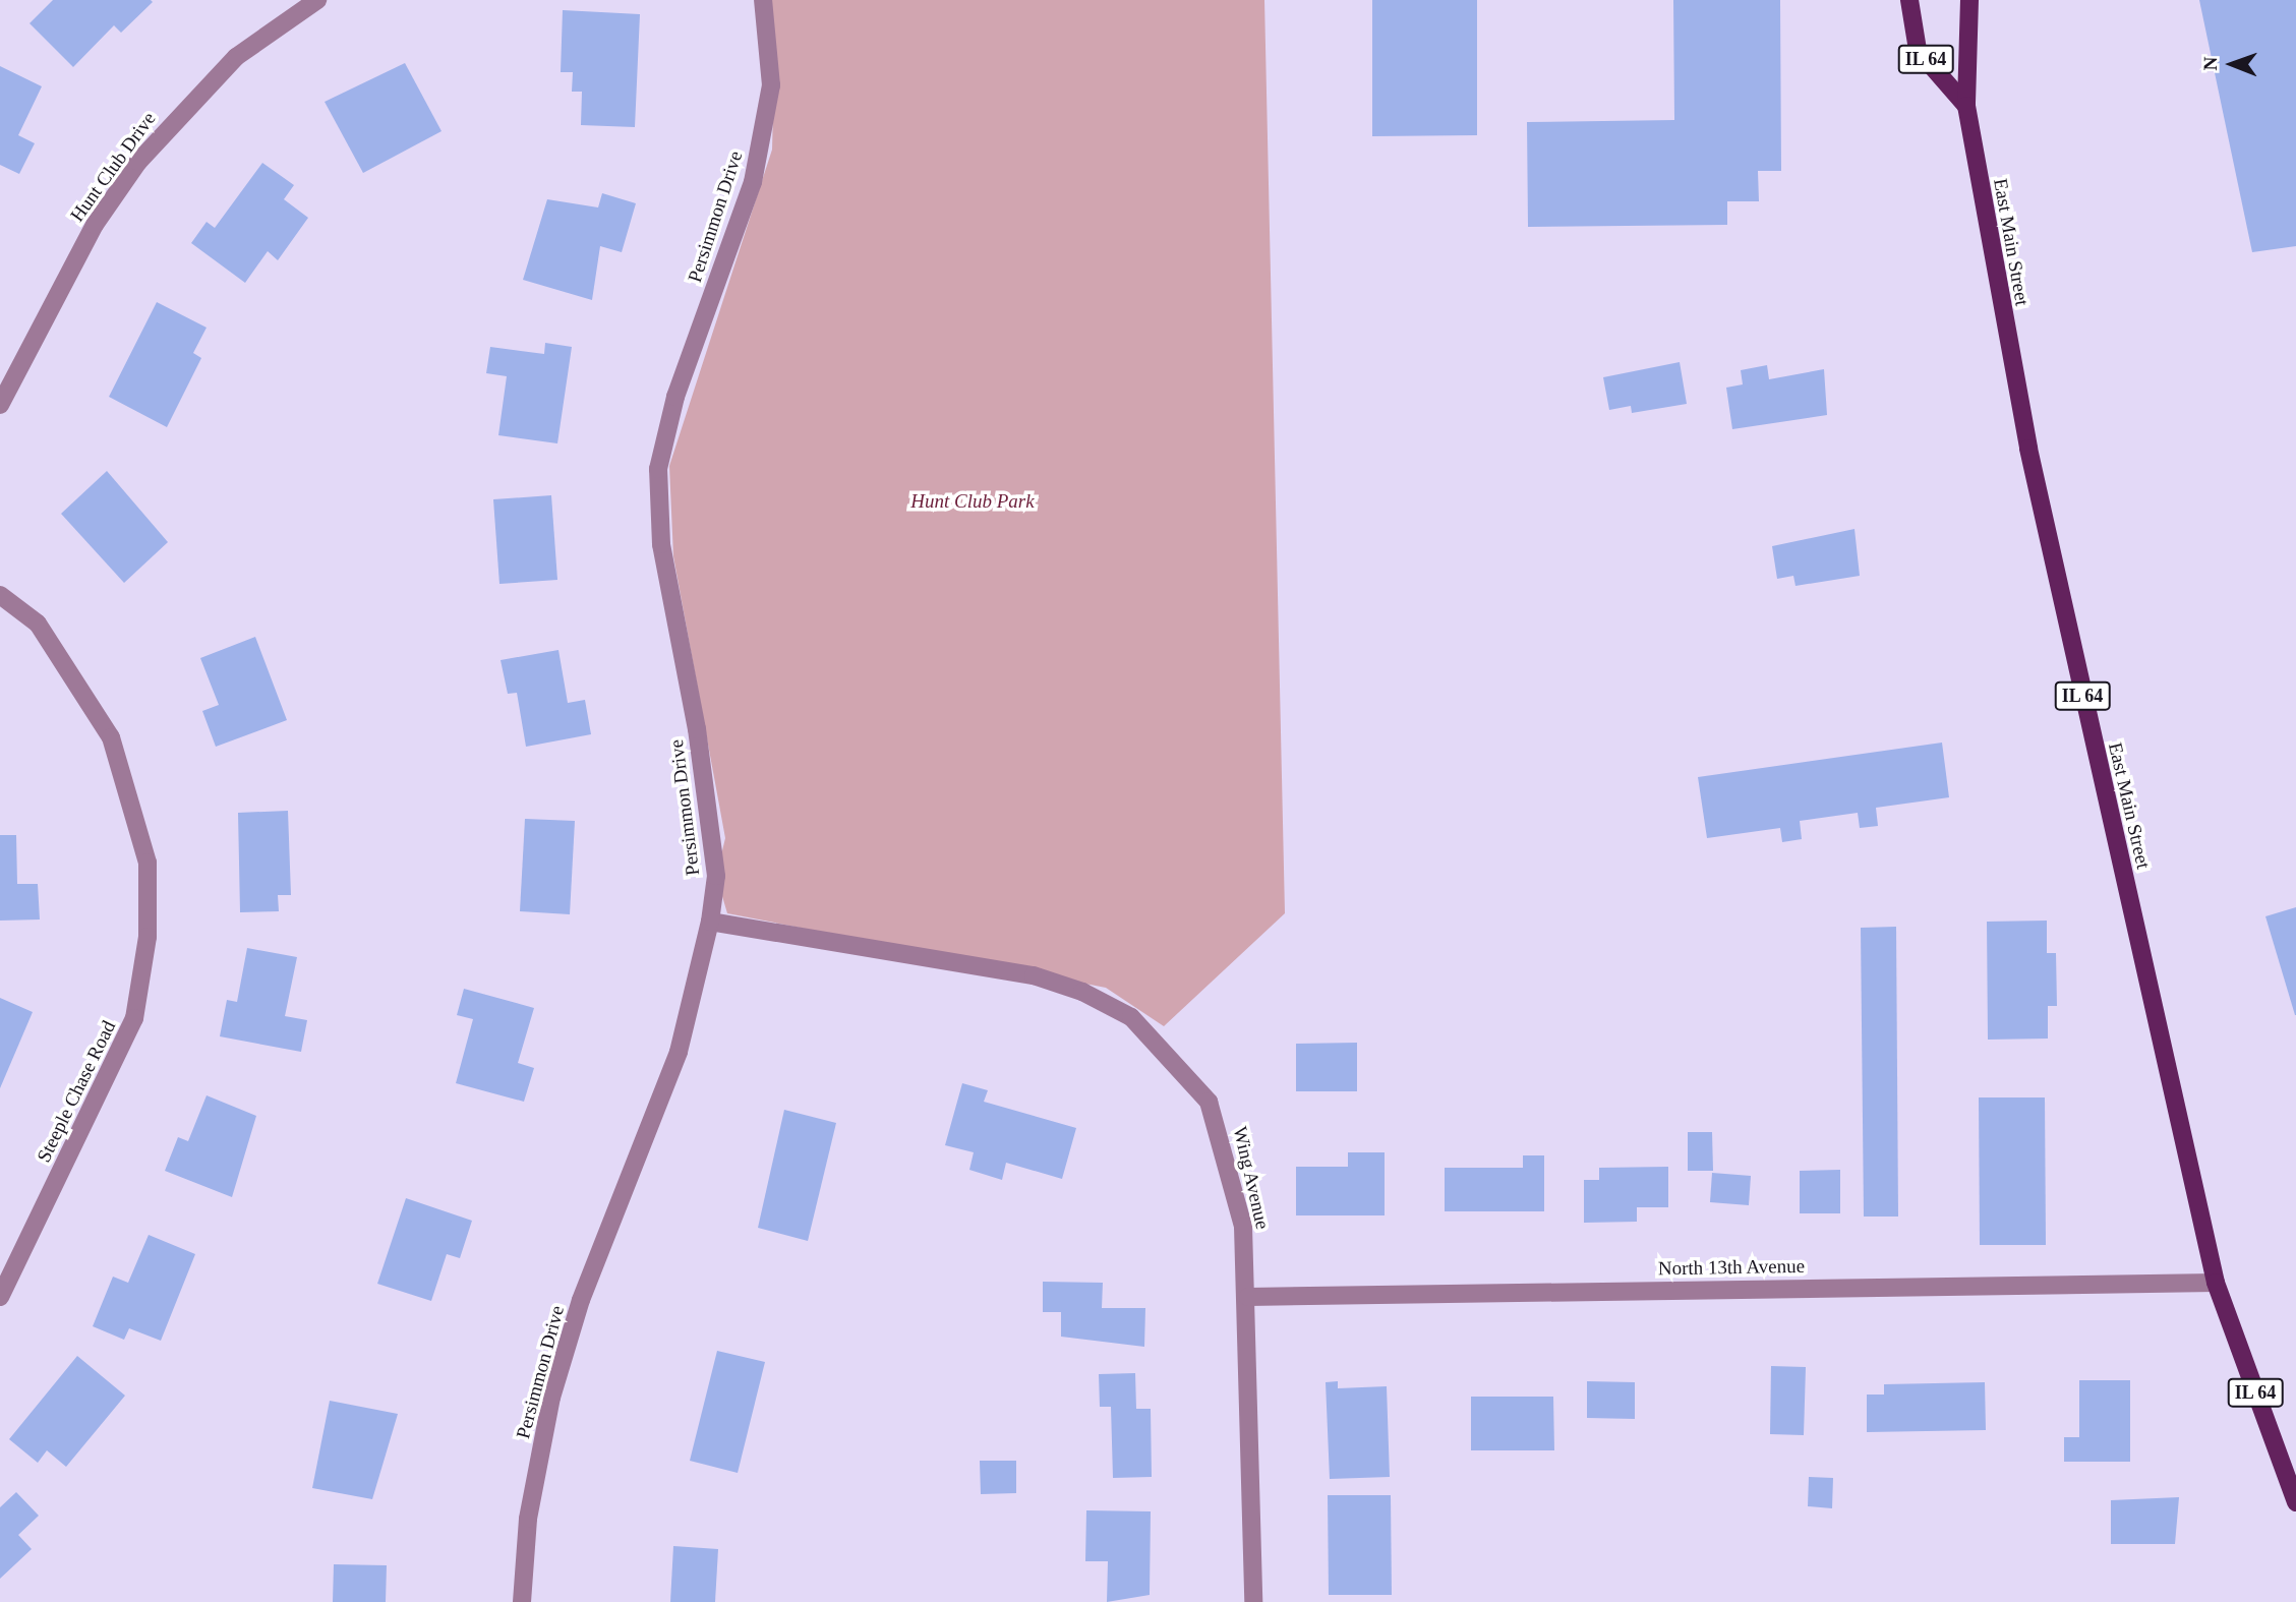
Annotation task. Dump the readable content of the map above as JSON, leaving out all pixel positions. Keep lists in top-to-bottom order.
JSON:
{
  "streets": {
    "main road": ["IL 64", "East Main Street"],
    "street": [
      "Hunt Club Drive",
      "Persimmon Drive",
      "Steeple Chase Road",
      "Wing Avenue",
      "North 13th Avenue"
    ]
  },
  "crossings": [
    ["IL 64", "East Main Street"],
    ["Persimmon Drive", "Wing Avenue"],
    ["East Main Street", "North 13th Avenue"],
    ["Wing Avenue", "North 13th Avenue"]
  ],
  "parks": ["Hunt Club Park"],
  "north": "left"
}
